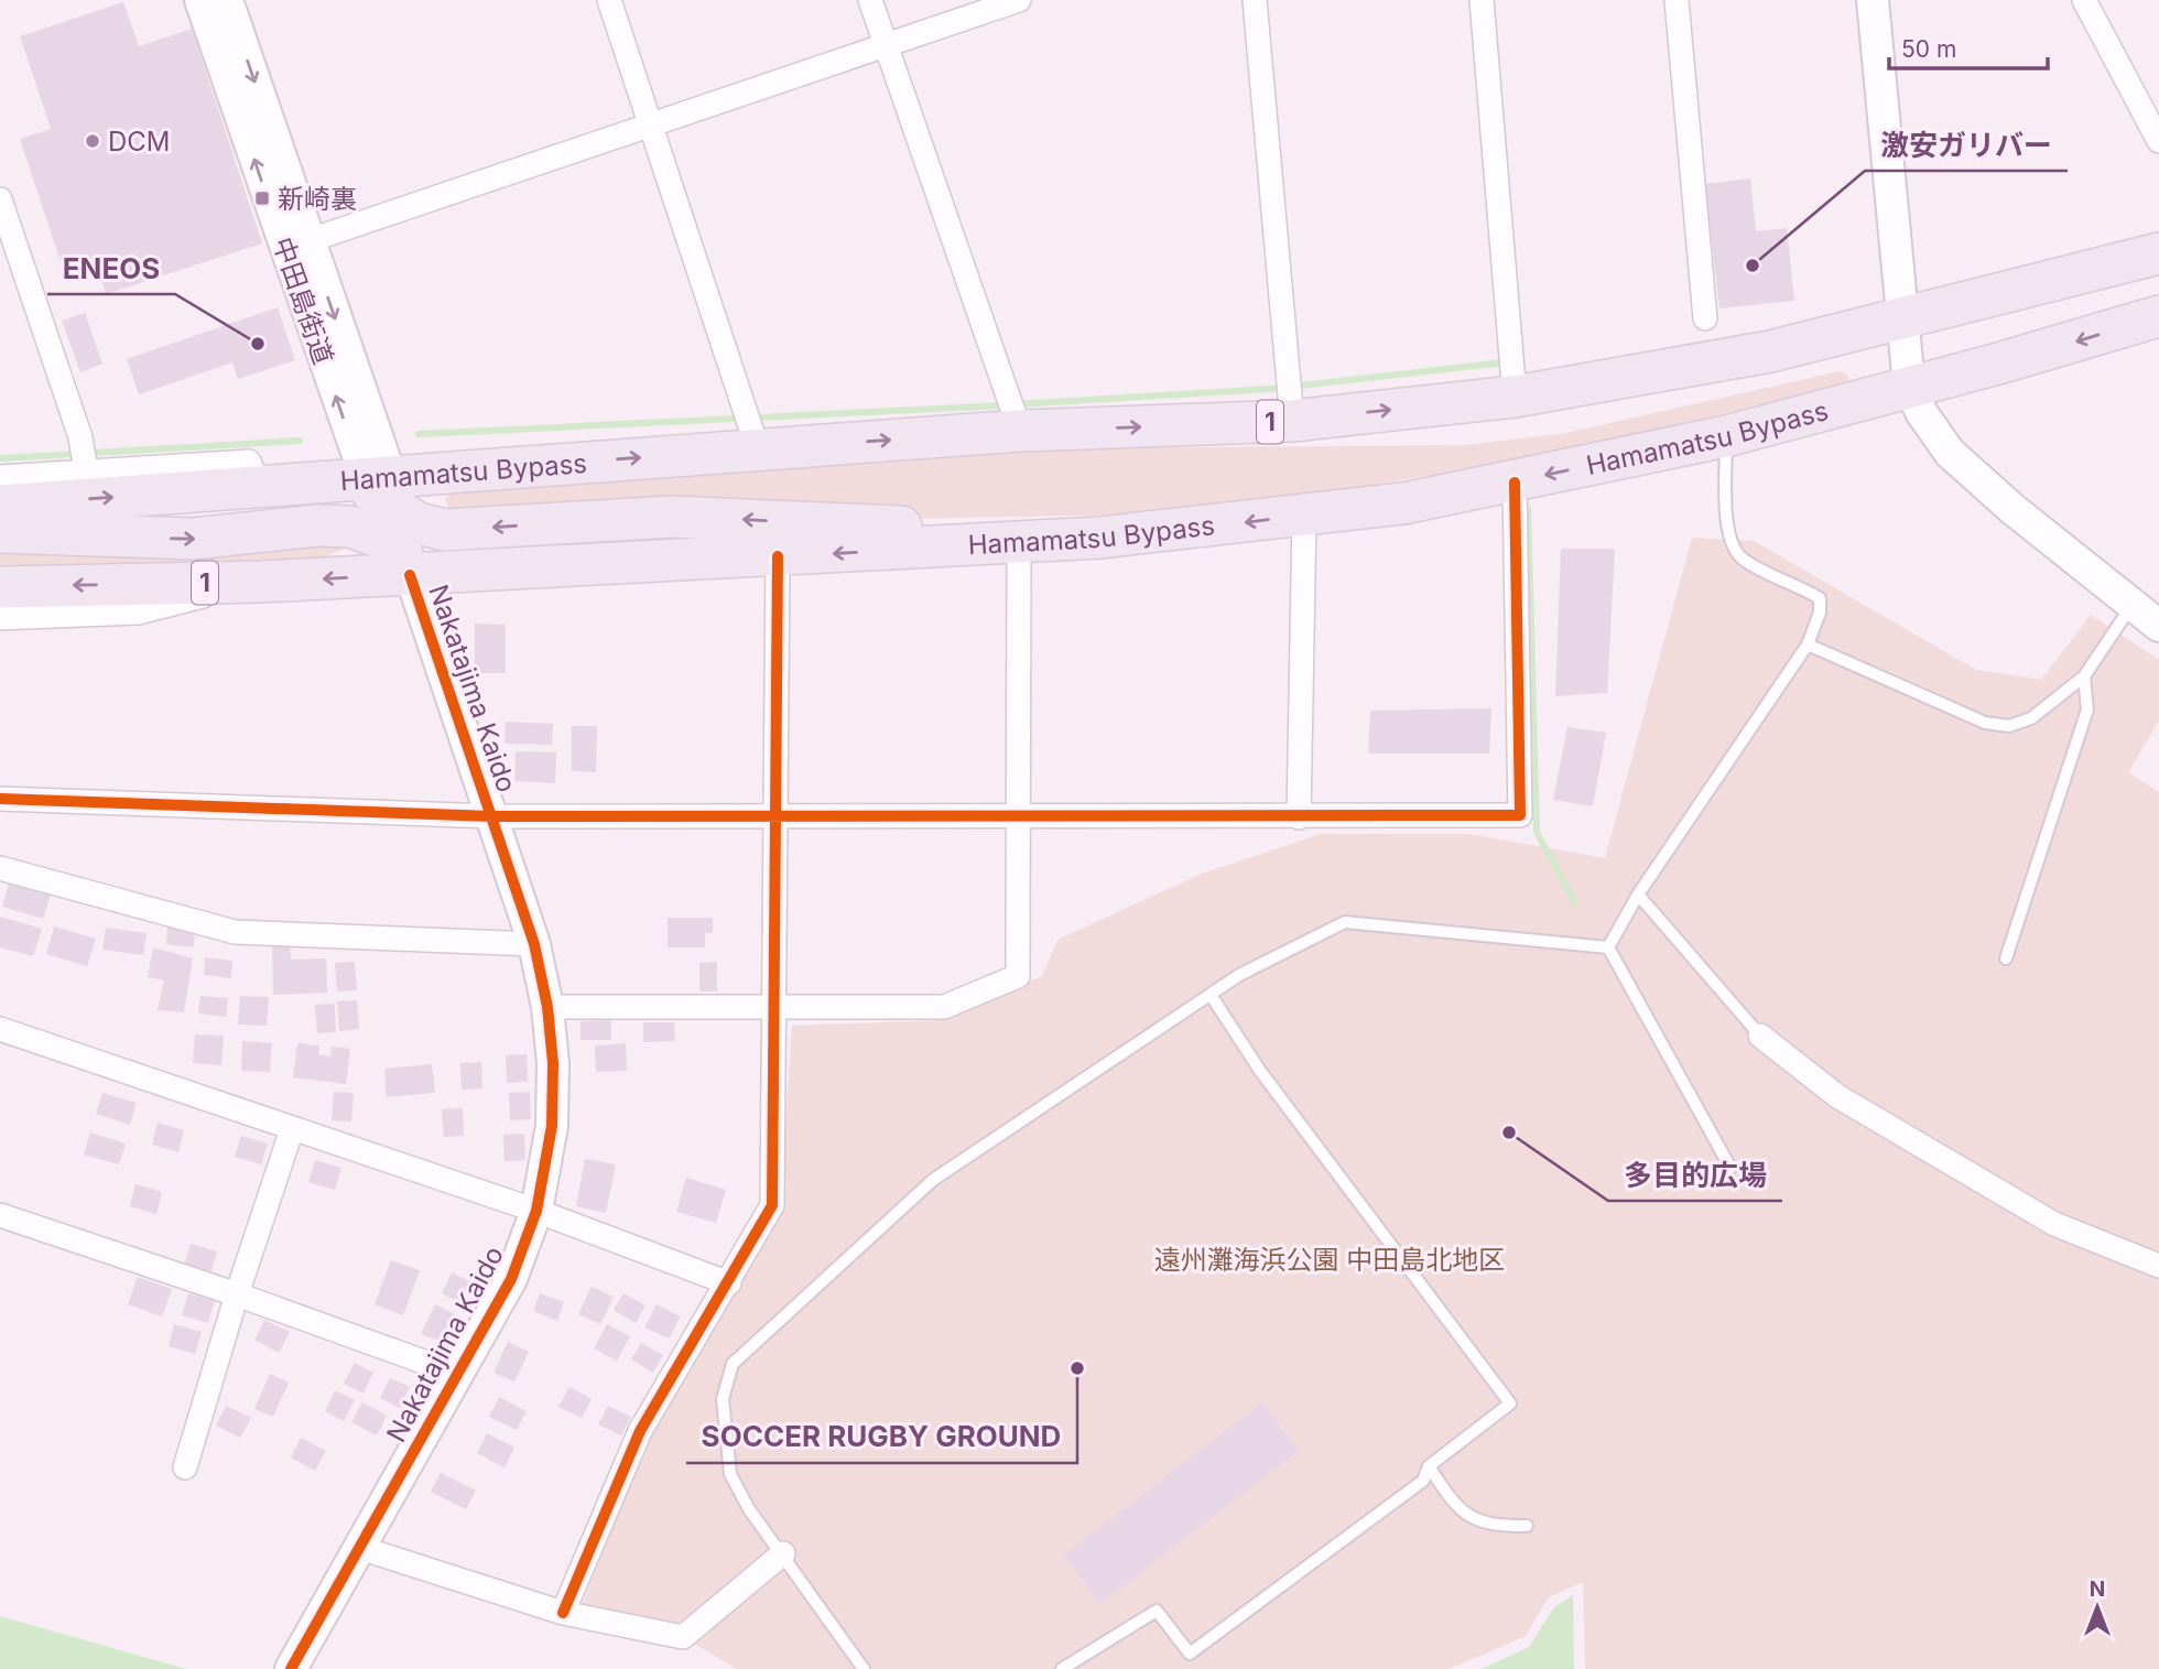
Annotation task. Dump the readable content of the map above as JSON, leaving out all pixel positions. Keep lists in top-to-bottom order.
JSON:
{
  "streets": {
    "highway": ["1", "Hamamatsu Bypass"],
    "street": ["中田島街道", "Nakatajima Kaido"]
  },
  "crossings": [
    ["中田島街道", "Hamamatsu Bypass"],
    ["Hamamatsu Bypass", "Nakatajima Kaido"]
  ],
  "parks": ["遠州灘海浜公園 中田島北地区"],
  "places": {
    "other": [
      "DCM",
      "激安ガリバー",
      "ENEOS",
      "多目的広場",
      "SOCCER RUGBY GROUND"
    ],
    "transit": ["新崎裏"]
  },
  "scale_bar": "50 m",
  "north": "top"
}
